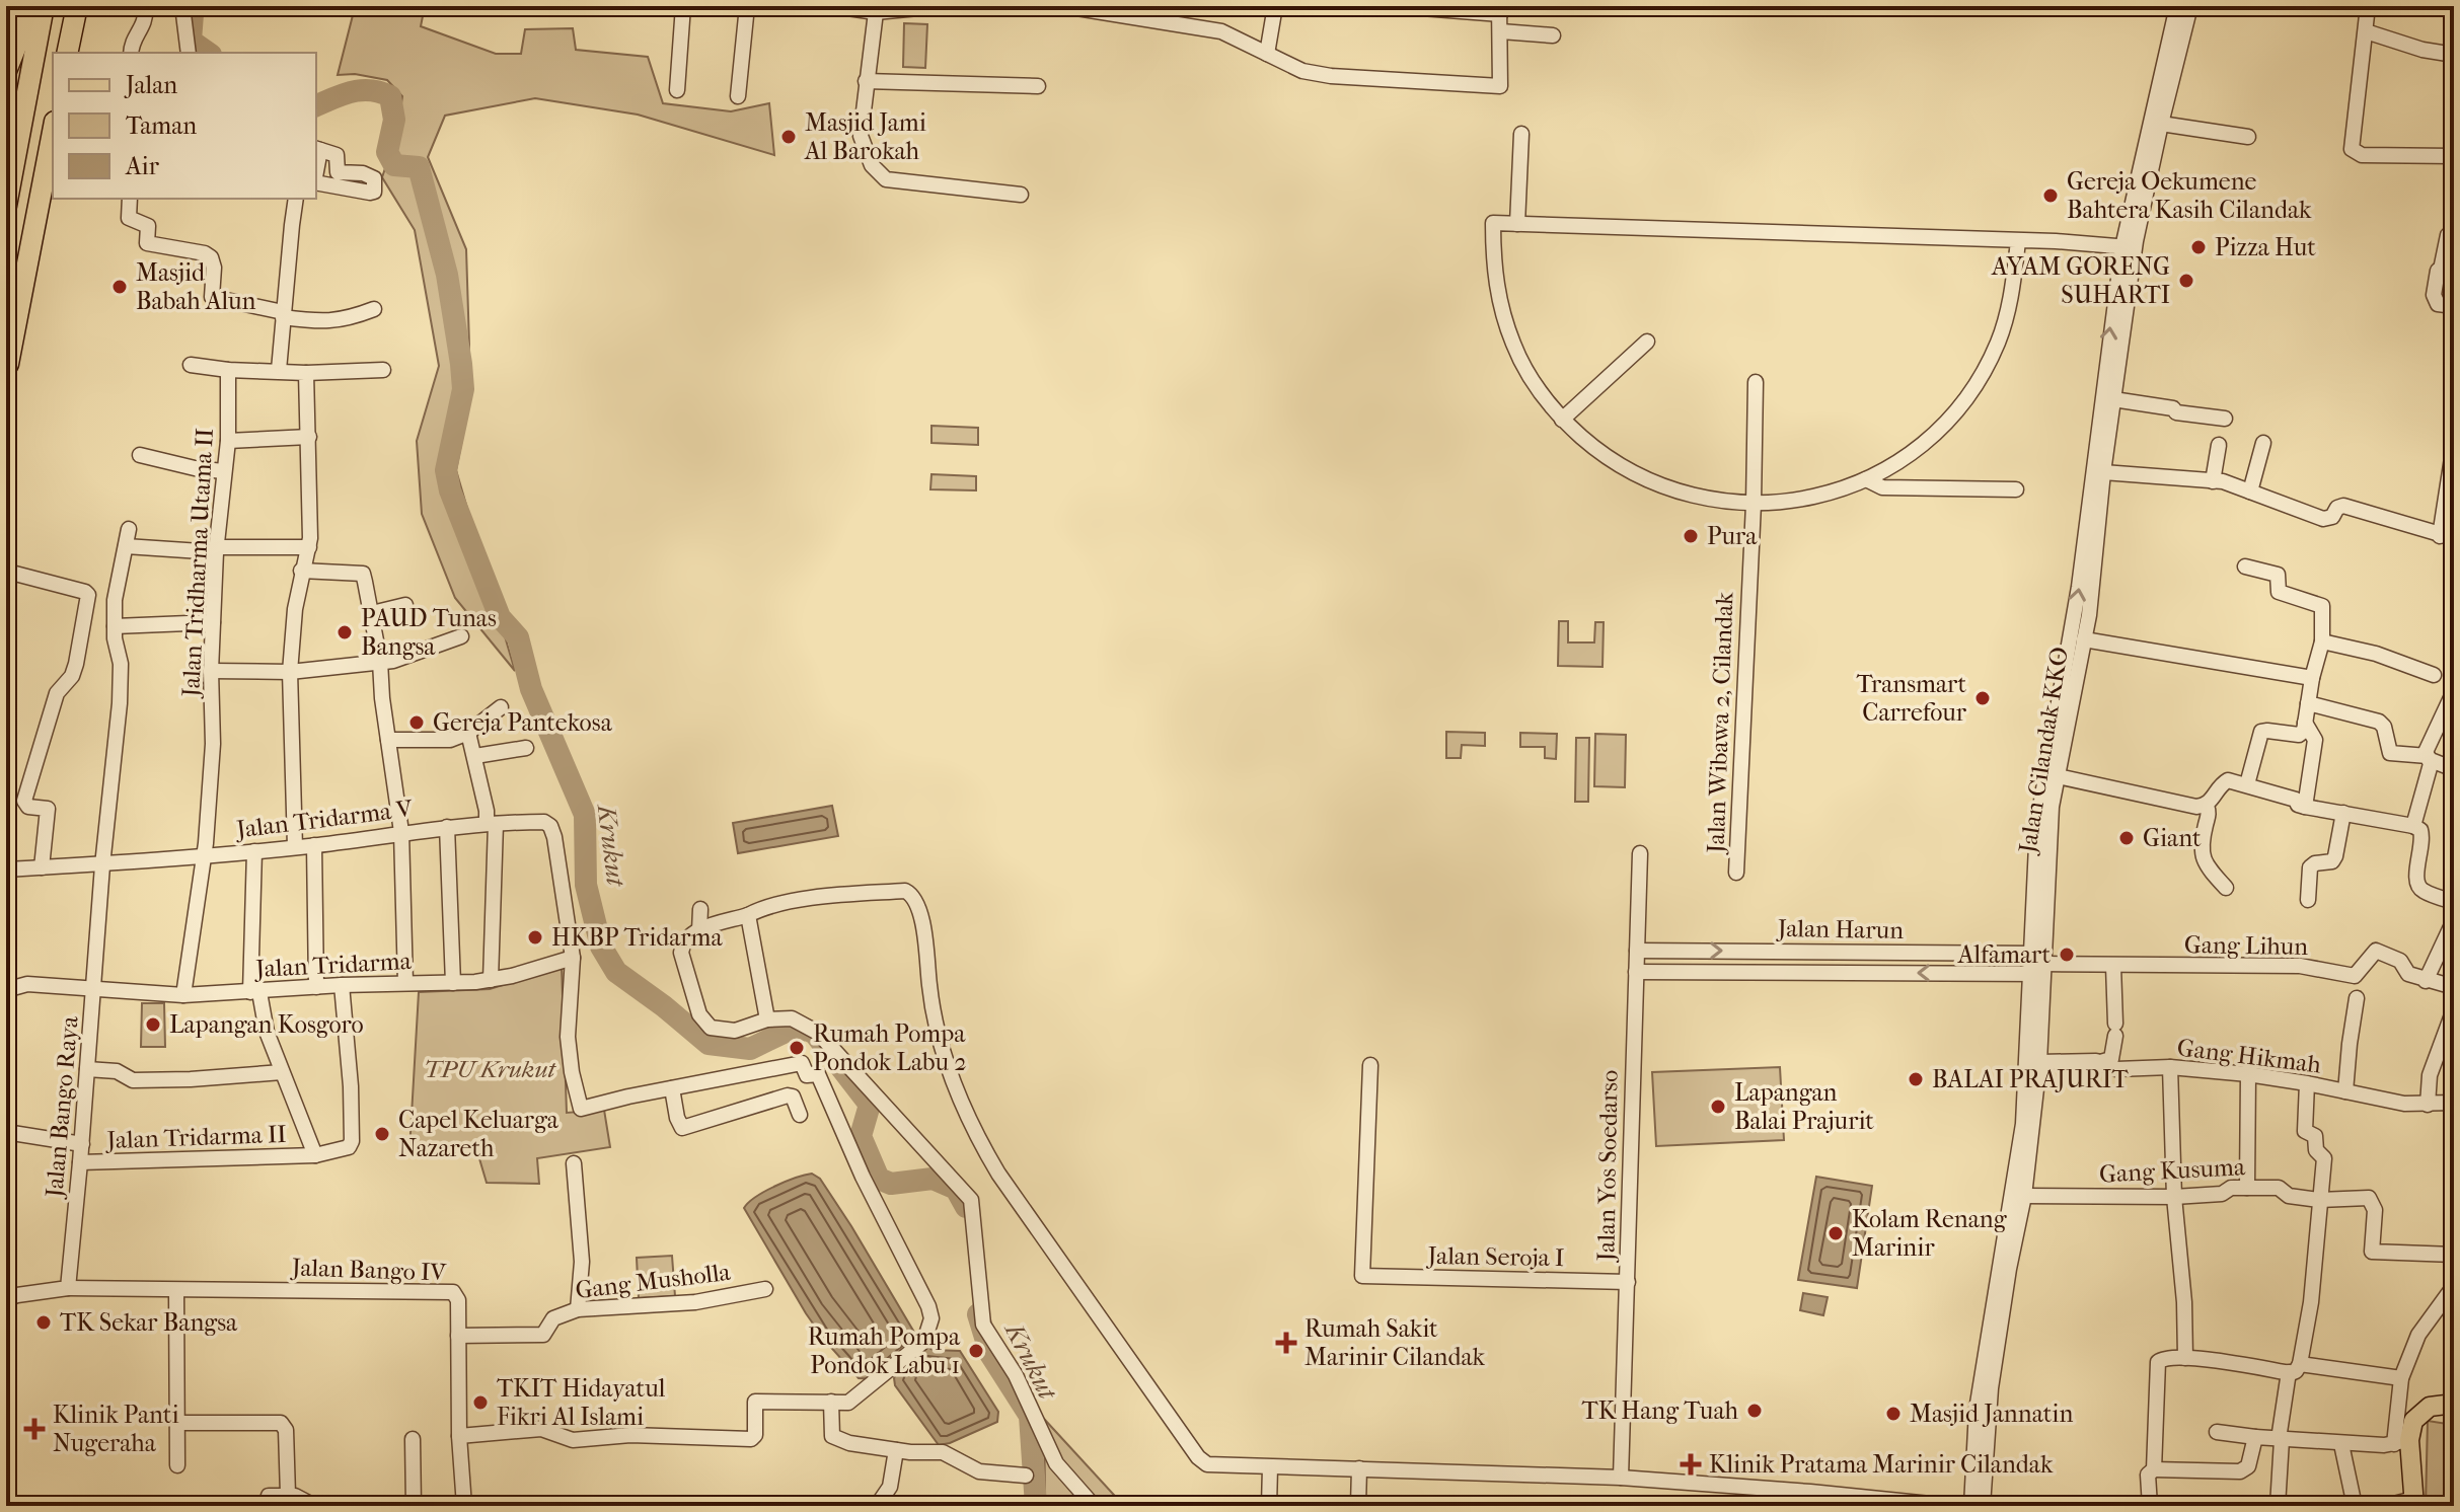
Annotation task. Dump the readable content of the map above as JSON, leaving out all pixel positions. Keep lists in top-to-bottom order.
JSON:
{
  "streets": {
    "street": [
      "Jalan Tridharma Utama II",
      "Jalan Wibawa 2, Cilandak",
      "Jalan Cilandak KKO",
      "Jalan Tridarma V",
      "Jalan Harun",
      "Gang Lihun",
      "Jalan Tridarma",
      "Gang Hikmah",
      "Jalan Bango Raya",
      "Jalan Tridarma II",
      "Jalan Yos Soedarso",
      "Gang Kusuma",
      "Jalan Seroja I",
      "Jalan Bango IV",
      "Gang Musholla"
    ]
  },
  "crossings": [
    ["Jalan Tridharma Utama II", "Jalan Tridarma V"],
    ["Jalan Tridharma Utama II", "Jalan Tridarma"],
    ["Jalan Cilandak KKO", "Jalan Harun"],
    ["Jalan Cilandak KKO", "Gang Lihun"],
    ["Jalan Cilandak KKO", "Gang Hikmah"],
    ["Jalan Cilandak KKO", "Gang Kusuma"],
    ["Jalan Tridarma V", "Jalan Tridarma"],
    ["Jalan Tridarma V", "Jalan Bango Raya"],
    ["Jalan Harun", "Gang Lihun"],
    ["Jalan Harun", "Jalan Yos Soedarso"],
    ["Jalan Tridarma", "Jalan Bango Raya"],
    ["Jalan Tridarma", "Jalan Tridarma II"],
    ["Jalan Bango Raya", "Jalan Tridarma II"],
    ["Jalan Bango Raya", "Jalan Bango IV"],
    ["Jalan Yos Soedarso", "Jalan Seroja I"],
    ["Jalan Bango IV", "Gang Musholla"]
  ],
  "water": ["Krukut"],
  "parks": ["TPU Krukut"],
  "places": {
    "other": [
      "Masjid Jami Al Barokah",
      "Gereja Oekumene Bahtera Kasih Cilandak",
      "Pizza Hut",
      "AYAM GORENG SUHARTI",
      "Masjid Babah Alun",
      "Pura",
      "PAUD Tunas Bangsa",
      "Transmart Carrefour",
      "Gereja Pantekosa",
      "Giant",
      "HKBP Tridarma",
      "Alfamart",
      "Lapangan Kosgoro",
      "Rumah Pompa Pondok Labu 2",
      "BALAI PRAJURIT",
      "Lapangan Balai Prajurit",
      "Capel Keluarga Nazareth",
      "Kolam Renang Marinir",
      "TK Sekar Bangsa",
      "Rumah Pompa Pondok Labu 1",
      "TKIT Hidayatul Fikri Al Islami",
      "TK Hang Tuah",
      "Masjid Jannatin"
    ],
    "health": ["Rumah Sakit Marinir Cilandak", "Klinik Panti Nugeraha", "Klinik Pratama Marinir Cilandak"]
  },
  "legend": ["Jalan", "Taman", "Air"]
}
